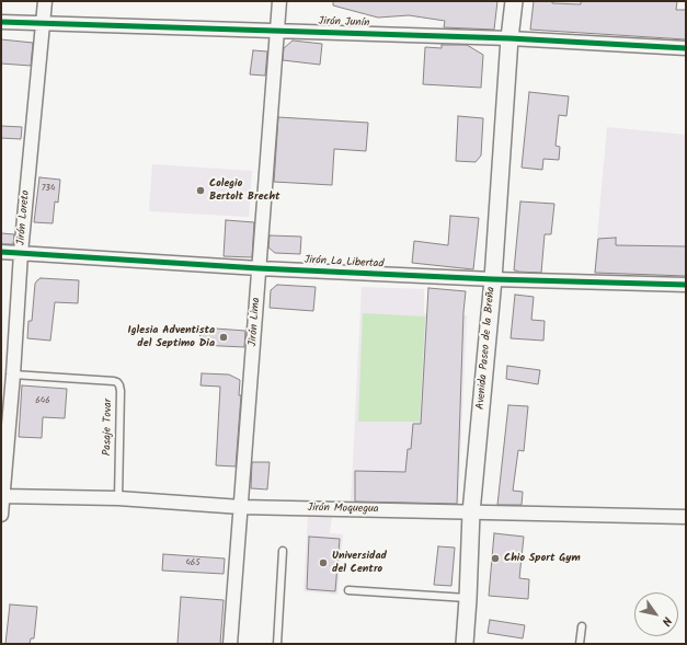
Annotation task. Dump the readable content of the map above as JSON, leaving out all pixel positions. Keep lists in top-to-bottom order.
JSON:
{
  "streets": {
    "street": [
      "Jirón Junín",
      "Jirón Loreto",
      "Jirón La Libertad",
      "Jirón Lima",
      "Avenida Paseo de la Breña",
      "Jirón Moquegua"
    ],
    "lane": ["Pasaje Tovar"]
  },
  "crossings": [
    ["Jirón Junín", "Jirón Loreto"],
    ["Jirón Junín", "Jirón Lima"],
    ["Jirón Junín", "Avenida Paseo de la Breña"],
    ["Jirón Loreto", "Jirón La Libertad"],
    ["Jirón Loreto", "Pasaje Tovar"],
    ["Jirón Loreto", "Jirón Moquegua"],
    ["Jirón La Libertad", "Jirón Lima"],
    ["Jirón La Libertad", "Avenida Paseo de la Breña"],
    ["Jirón Lima", "Jirón Moquegua"],
    ["Avenida Paseo de la Breña", "Jirón Moquegua"],
    ["Pasaje Tovar", "Jirón Moquegua"]
  ],
  "places": [
    "Colegio Bertolt Brecht",
    "Iglesia Adventista del Septimo Dia",
    "Chio Sport Gym",
    "Universidad del Centro"
  ],
  "house_numbers": ["734", "646", "465"],
  "north": "bottom right"
}
